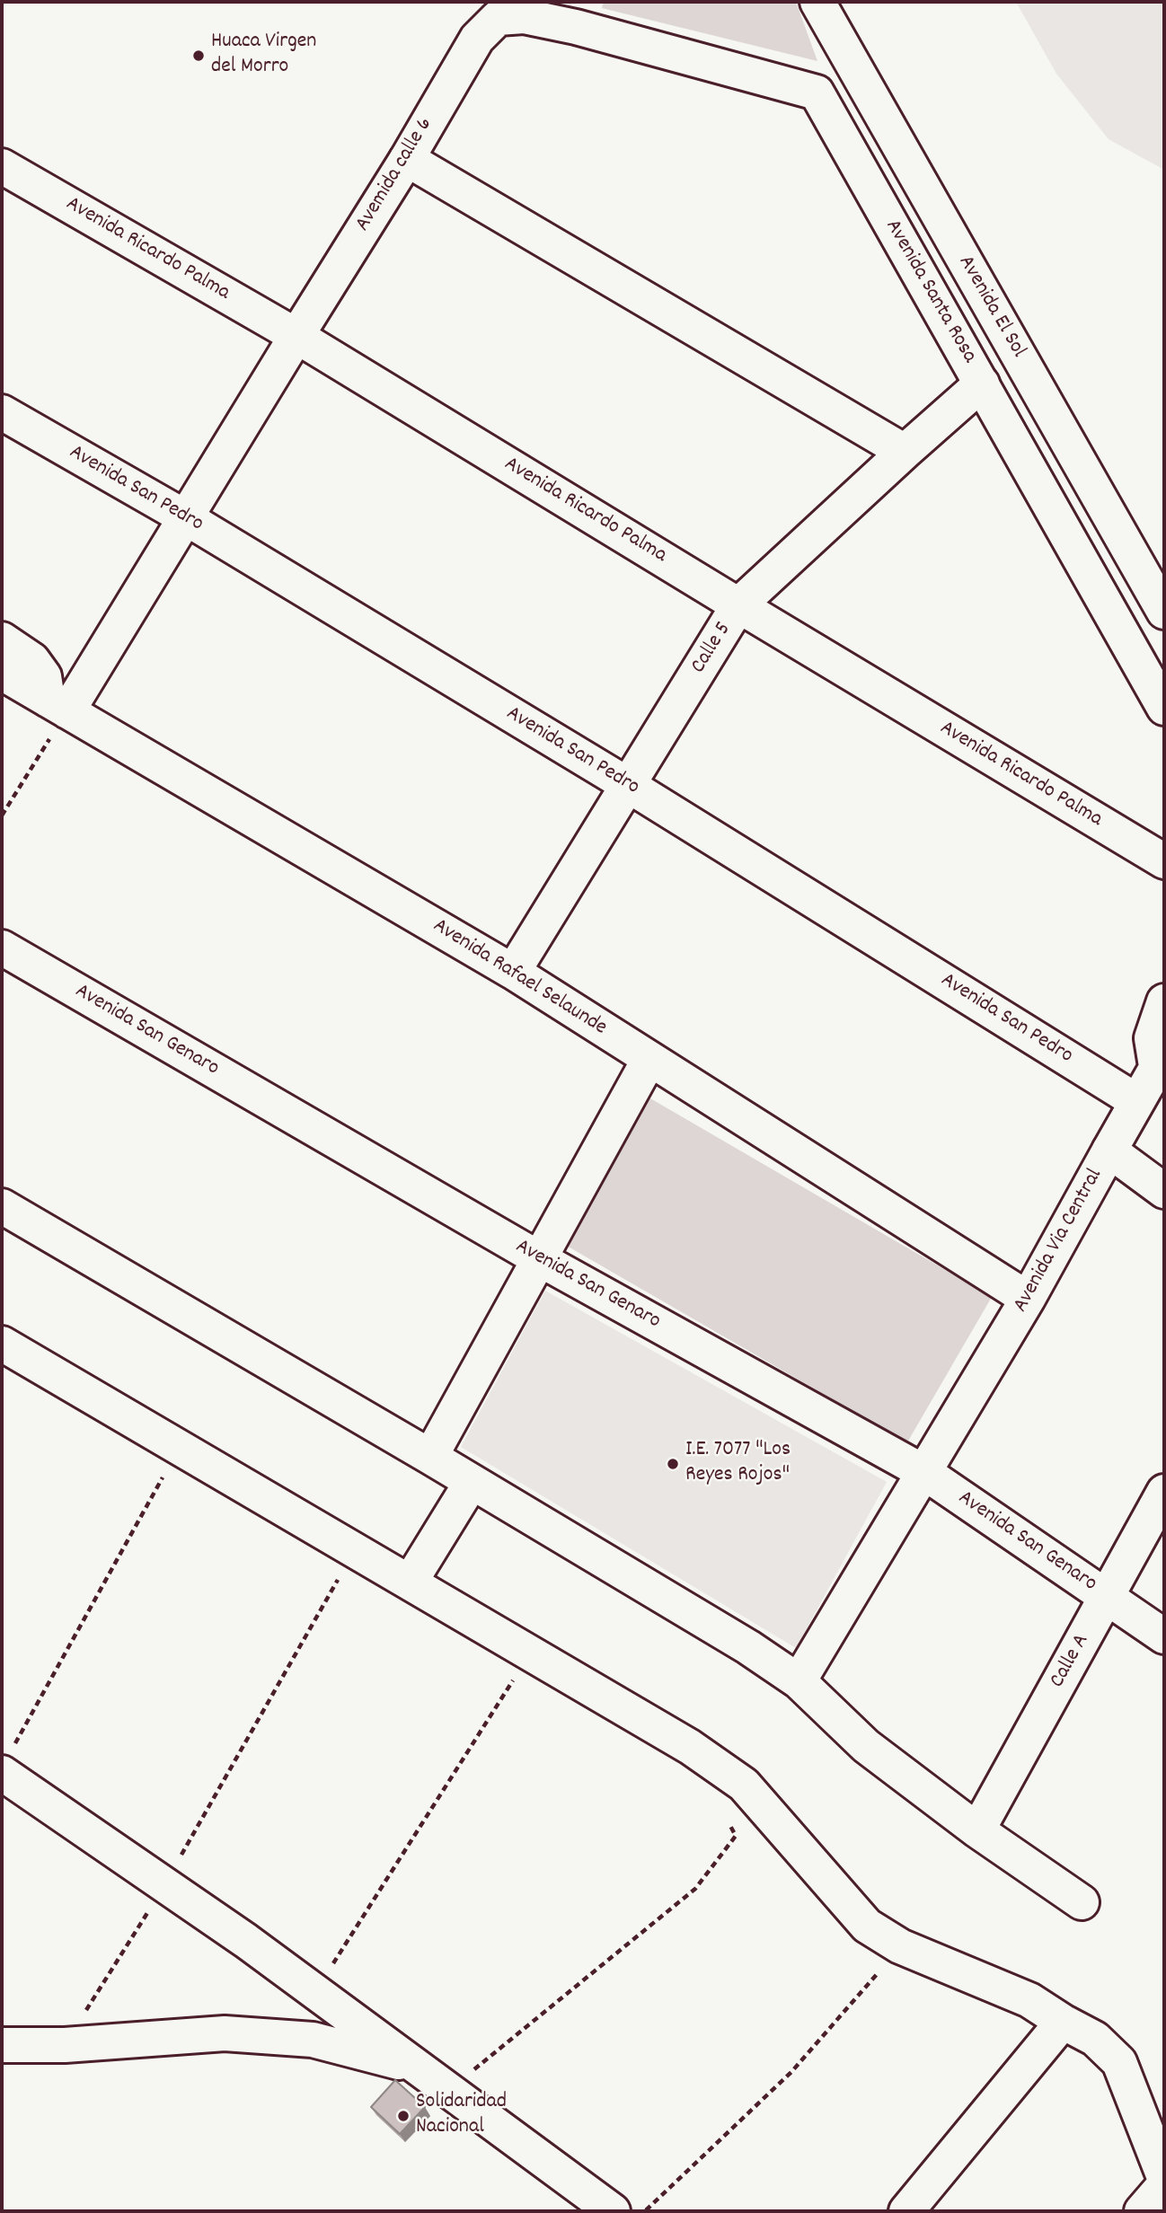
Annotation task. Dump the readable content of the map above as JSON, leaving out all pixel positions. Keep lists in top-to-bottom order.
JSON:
{
  "streets": {
    "street": [
      "Avemida calle 6",
      "Avenida Ricardo Palma",
      "Avenida Santa Rosa",
      "Avenida El Sol",
      "Avenida San Pedro",
      "Calle 5",
      "Avenida Rafael Selaunde",
      "Avenida San Genaro",
      "Avenida Via Central",
      "Calle A"
    ]
  },
  "crossings": [
    ["Avemida calle 6", "Avenida Ricardo Palma"],
    ["Avemida calle 6", "Avenida Santa Rosa"],
    ["Avemida calle 6", "Avenida San Pedro"],
    ["Avemida calle 6", "Avenida Rafael Selaunde"],
    ["Avenida Ricardo Palma", "Calle 5"],
    ["Avenida Santa Rosa", "Calle 5"],
    ["Avenida San Pedro", "Calle 5"],
    ["Avenida San Pedro", "Avenida Via Central"],
    ["Calle 5", "Avenida Rafael Selaunde"],
    ["Avenida Rafael Selaunde", "Avenida Via Central"],
    ["Avenida San Genaro", "Avenida Via Central"],
    ["Avenida San Genaro", "Calle A"]
  ],
  "places": ["Huaca Virgen del Morro", "I.E. 7077 \"Los Reyes Rojos\"", "Solidaridad Nacional"]
}
